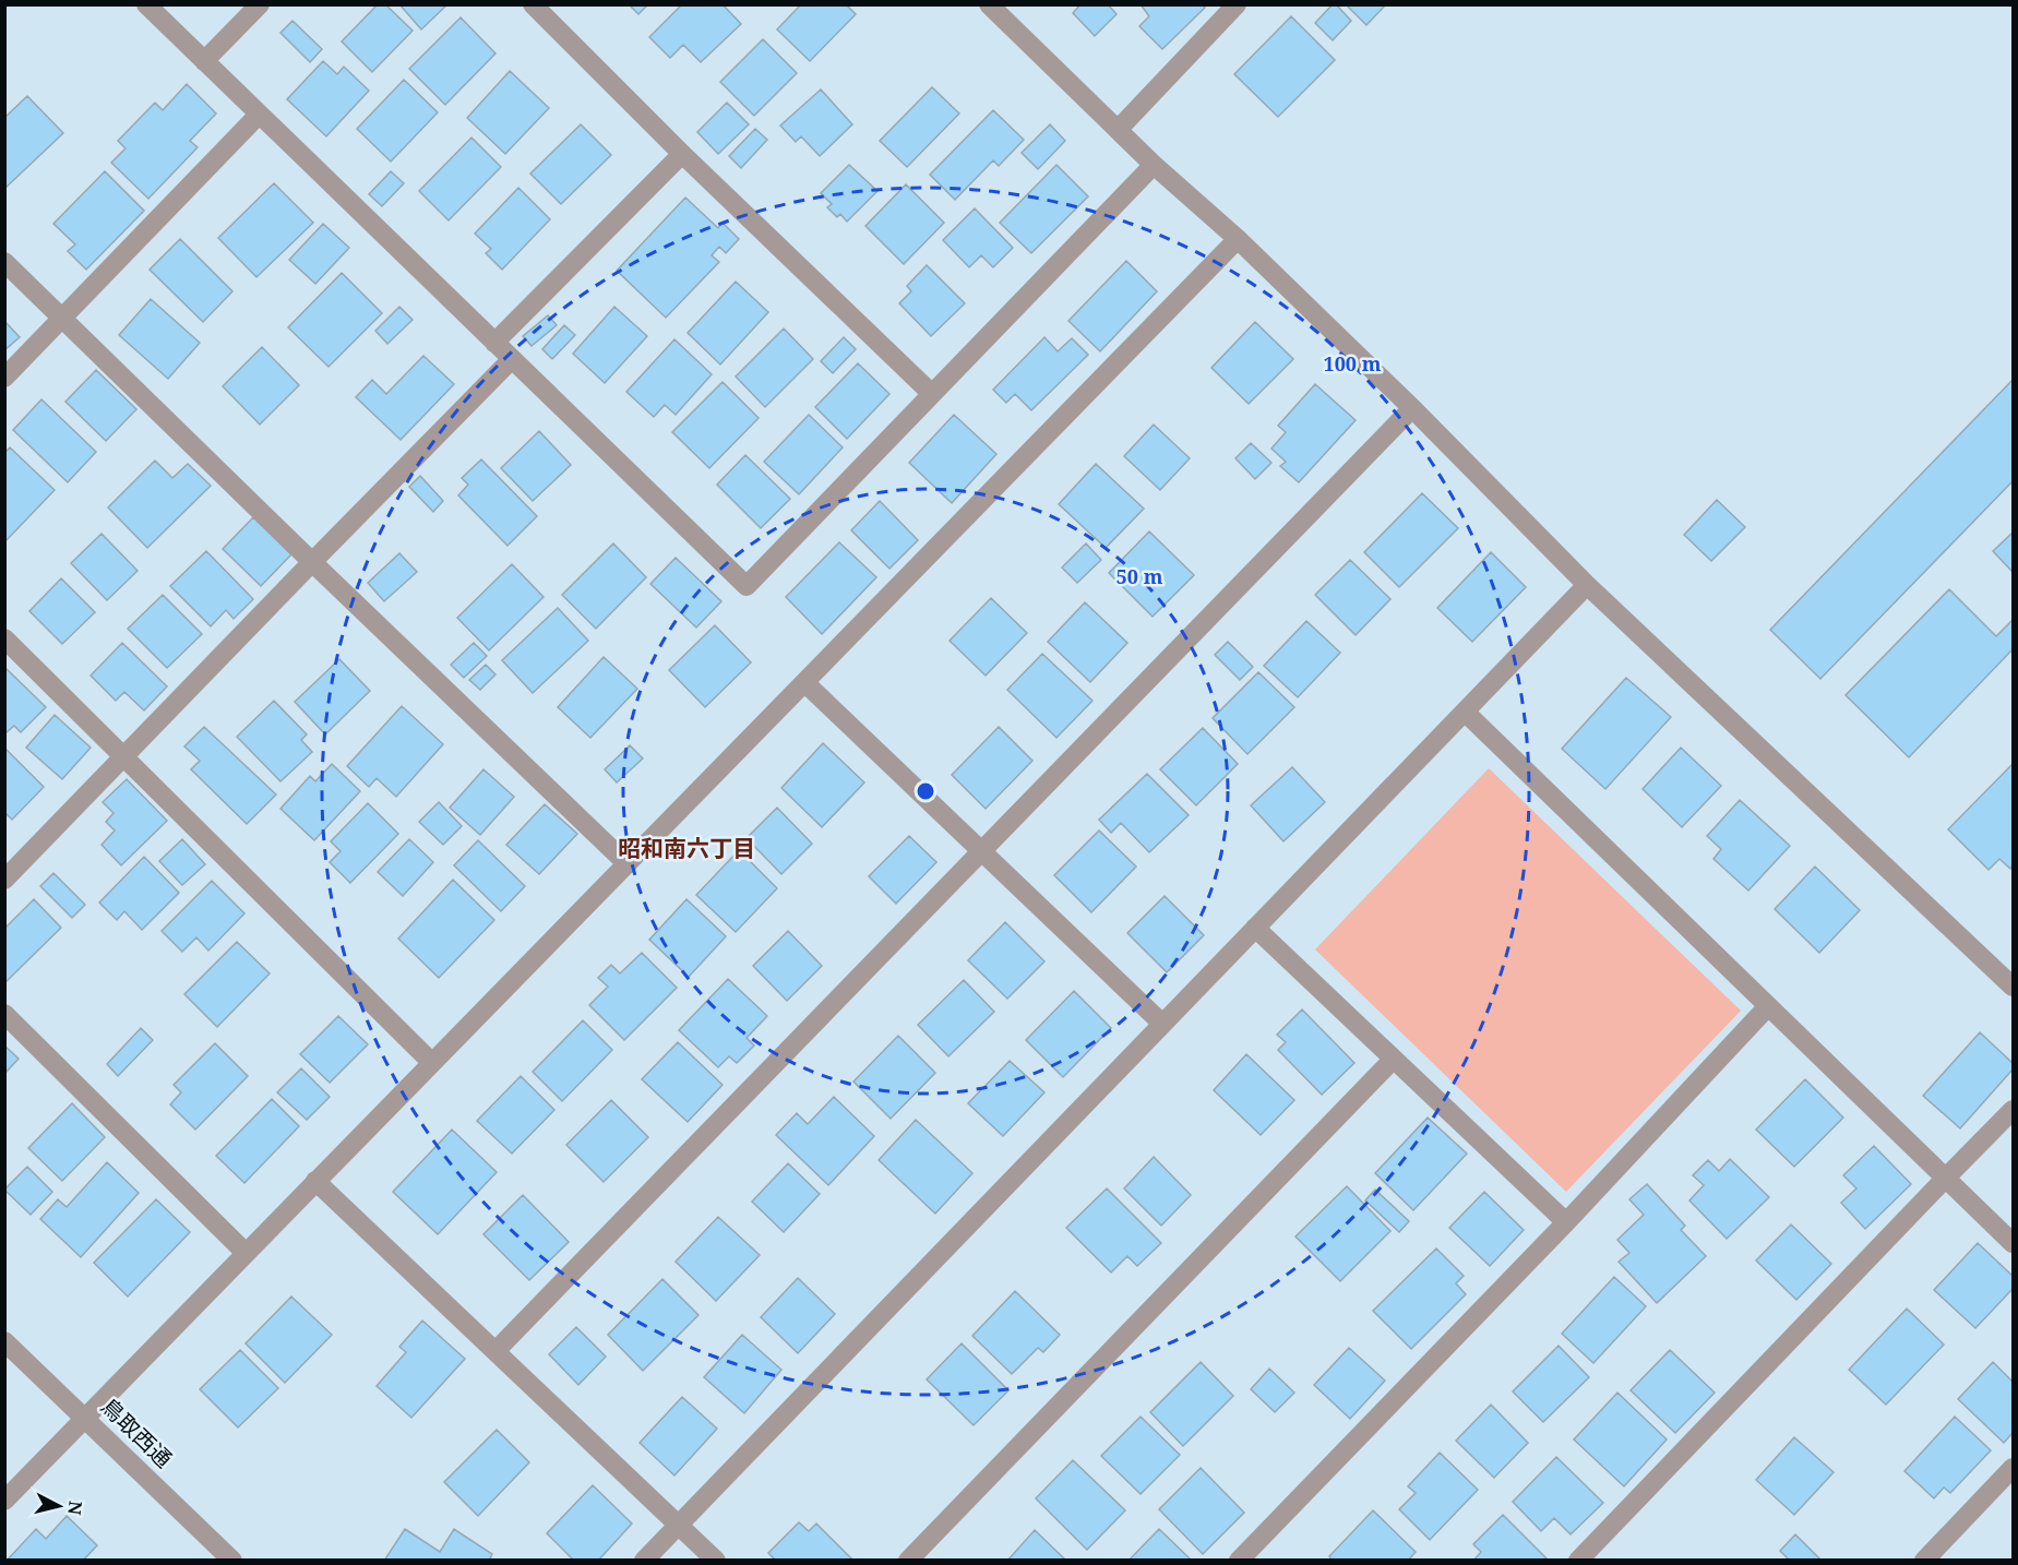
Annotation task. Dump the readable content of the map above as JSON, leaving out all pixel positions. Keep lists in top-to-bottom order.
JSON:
{
  "streets": {
    "street": ["鳥取西通"]
  },
  "districts": ["昭和南六丁目"],
  "north": "right",
  "rings": ["100 m", "50 m"]
}
